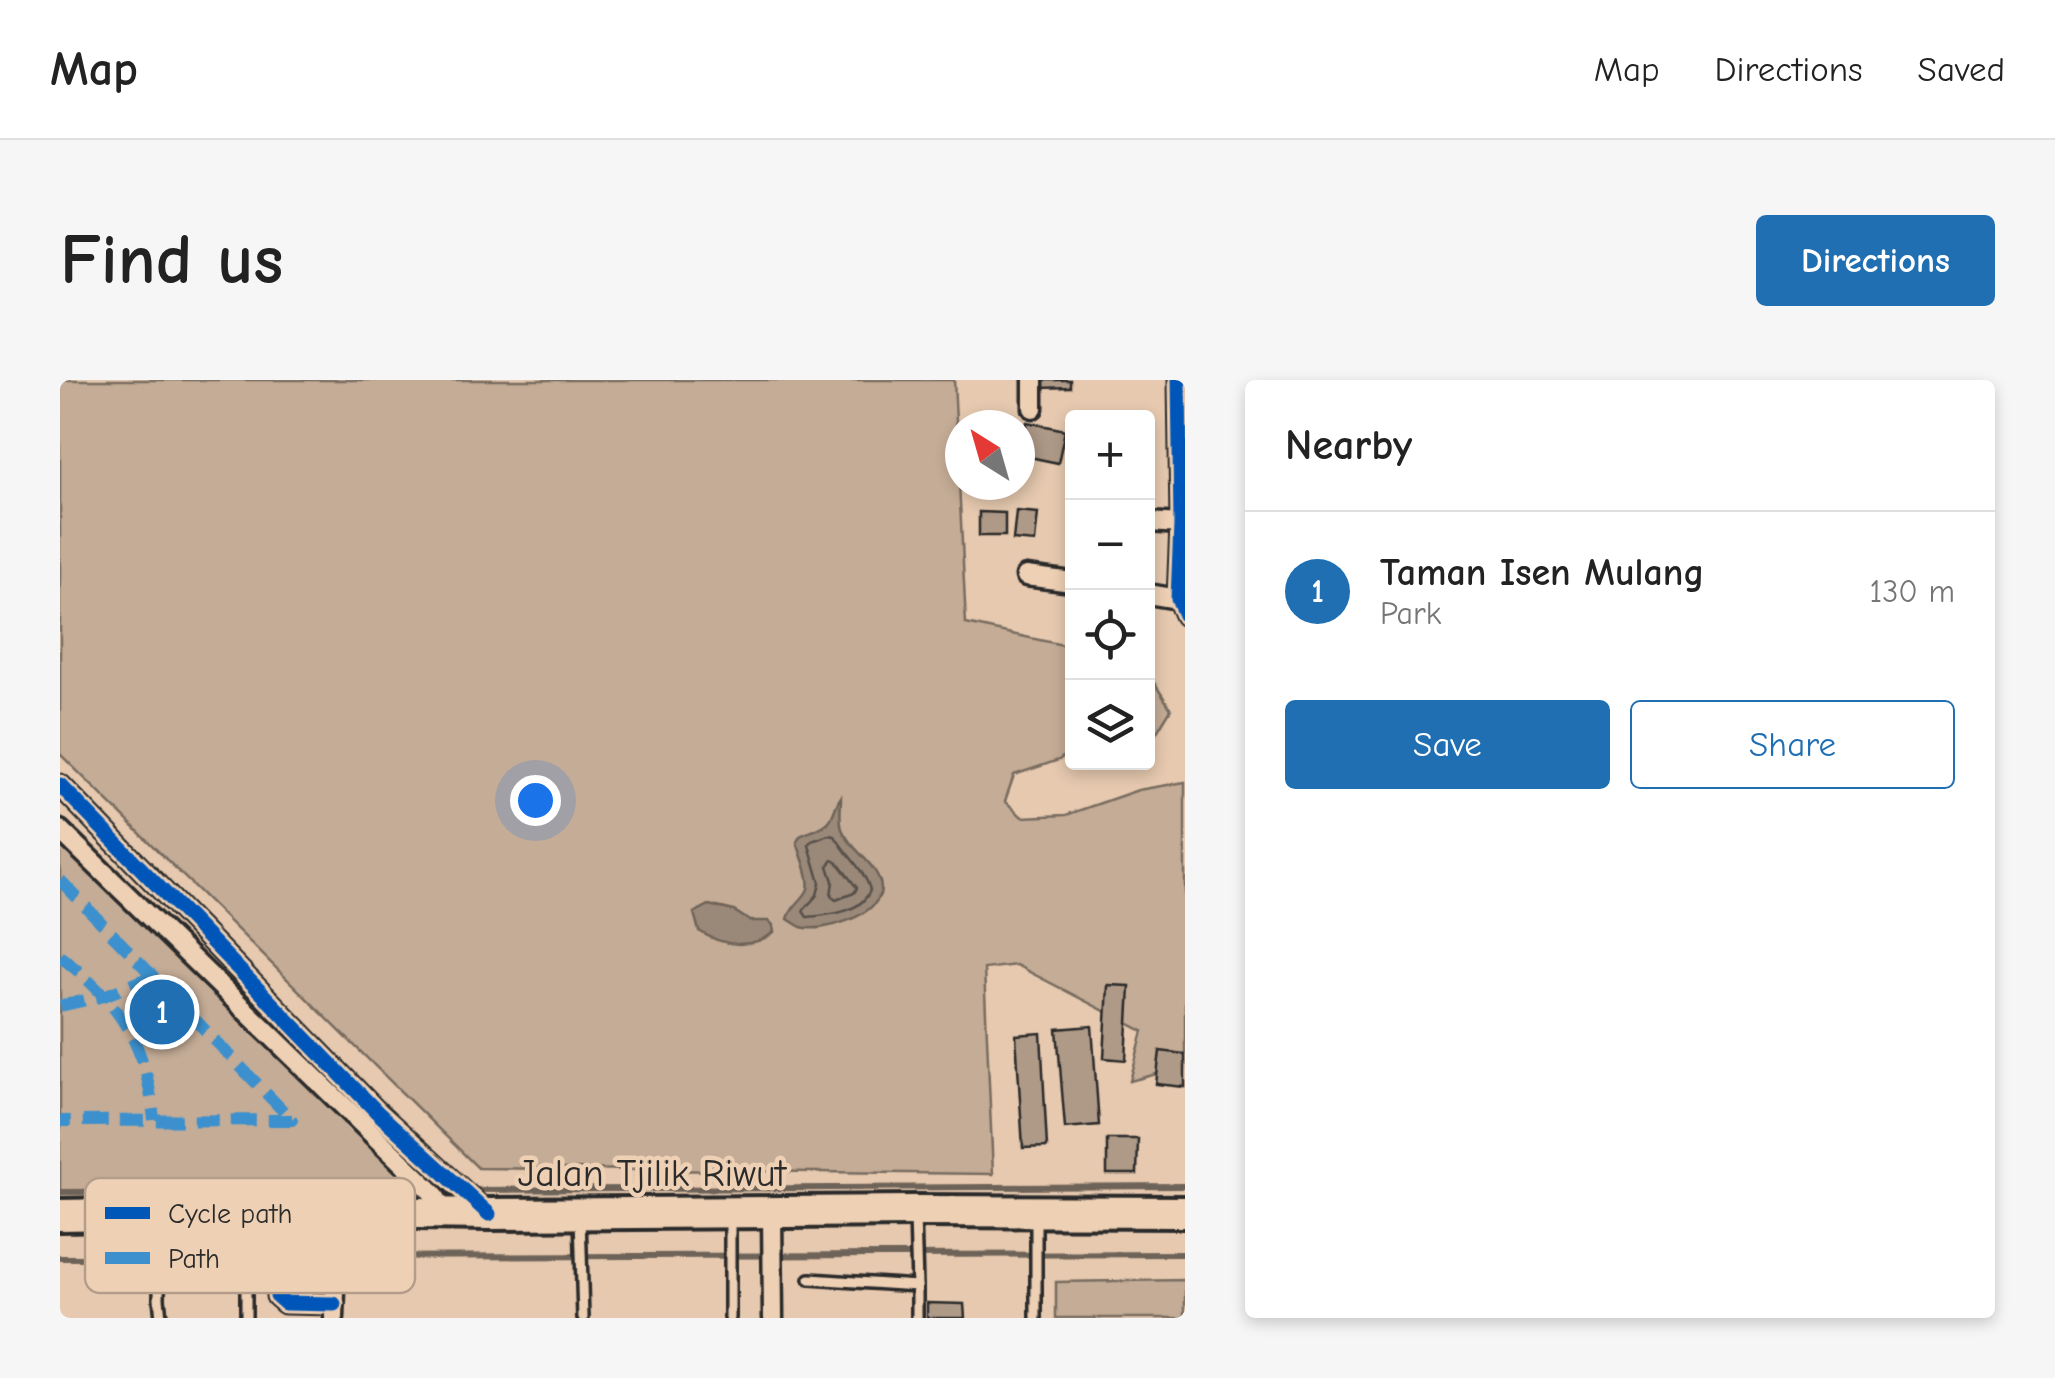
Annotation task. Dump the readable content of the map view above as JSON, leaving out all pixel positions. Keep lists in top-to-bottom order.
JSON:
{
  "streets": {
    "highway": ["Jalan Tjilik Riwut"]
  },
  "legend": ["Cycle path", "Path"],
  "north": "top left",
  "page": {
    "header": "Map",
    "nav": ["Map", "Directions", "Saved"],
    "buttons": [
      "Directions",
      ["Save", "Share"]
    ],
    "title": "Find us",
    "heading": "Nearby",
    "map_buttons": ["+", "−"],
    "list": [
      {
        "mark": "1",
        "name": "Taman Isen Mulang",
        "note": "Park",
        "value": "130 m"
      }
    ],
    "pins": "1"
  }
}
